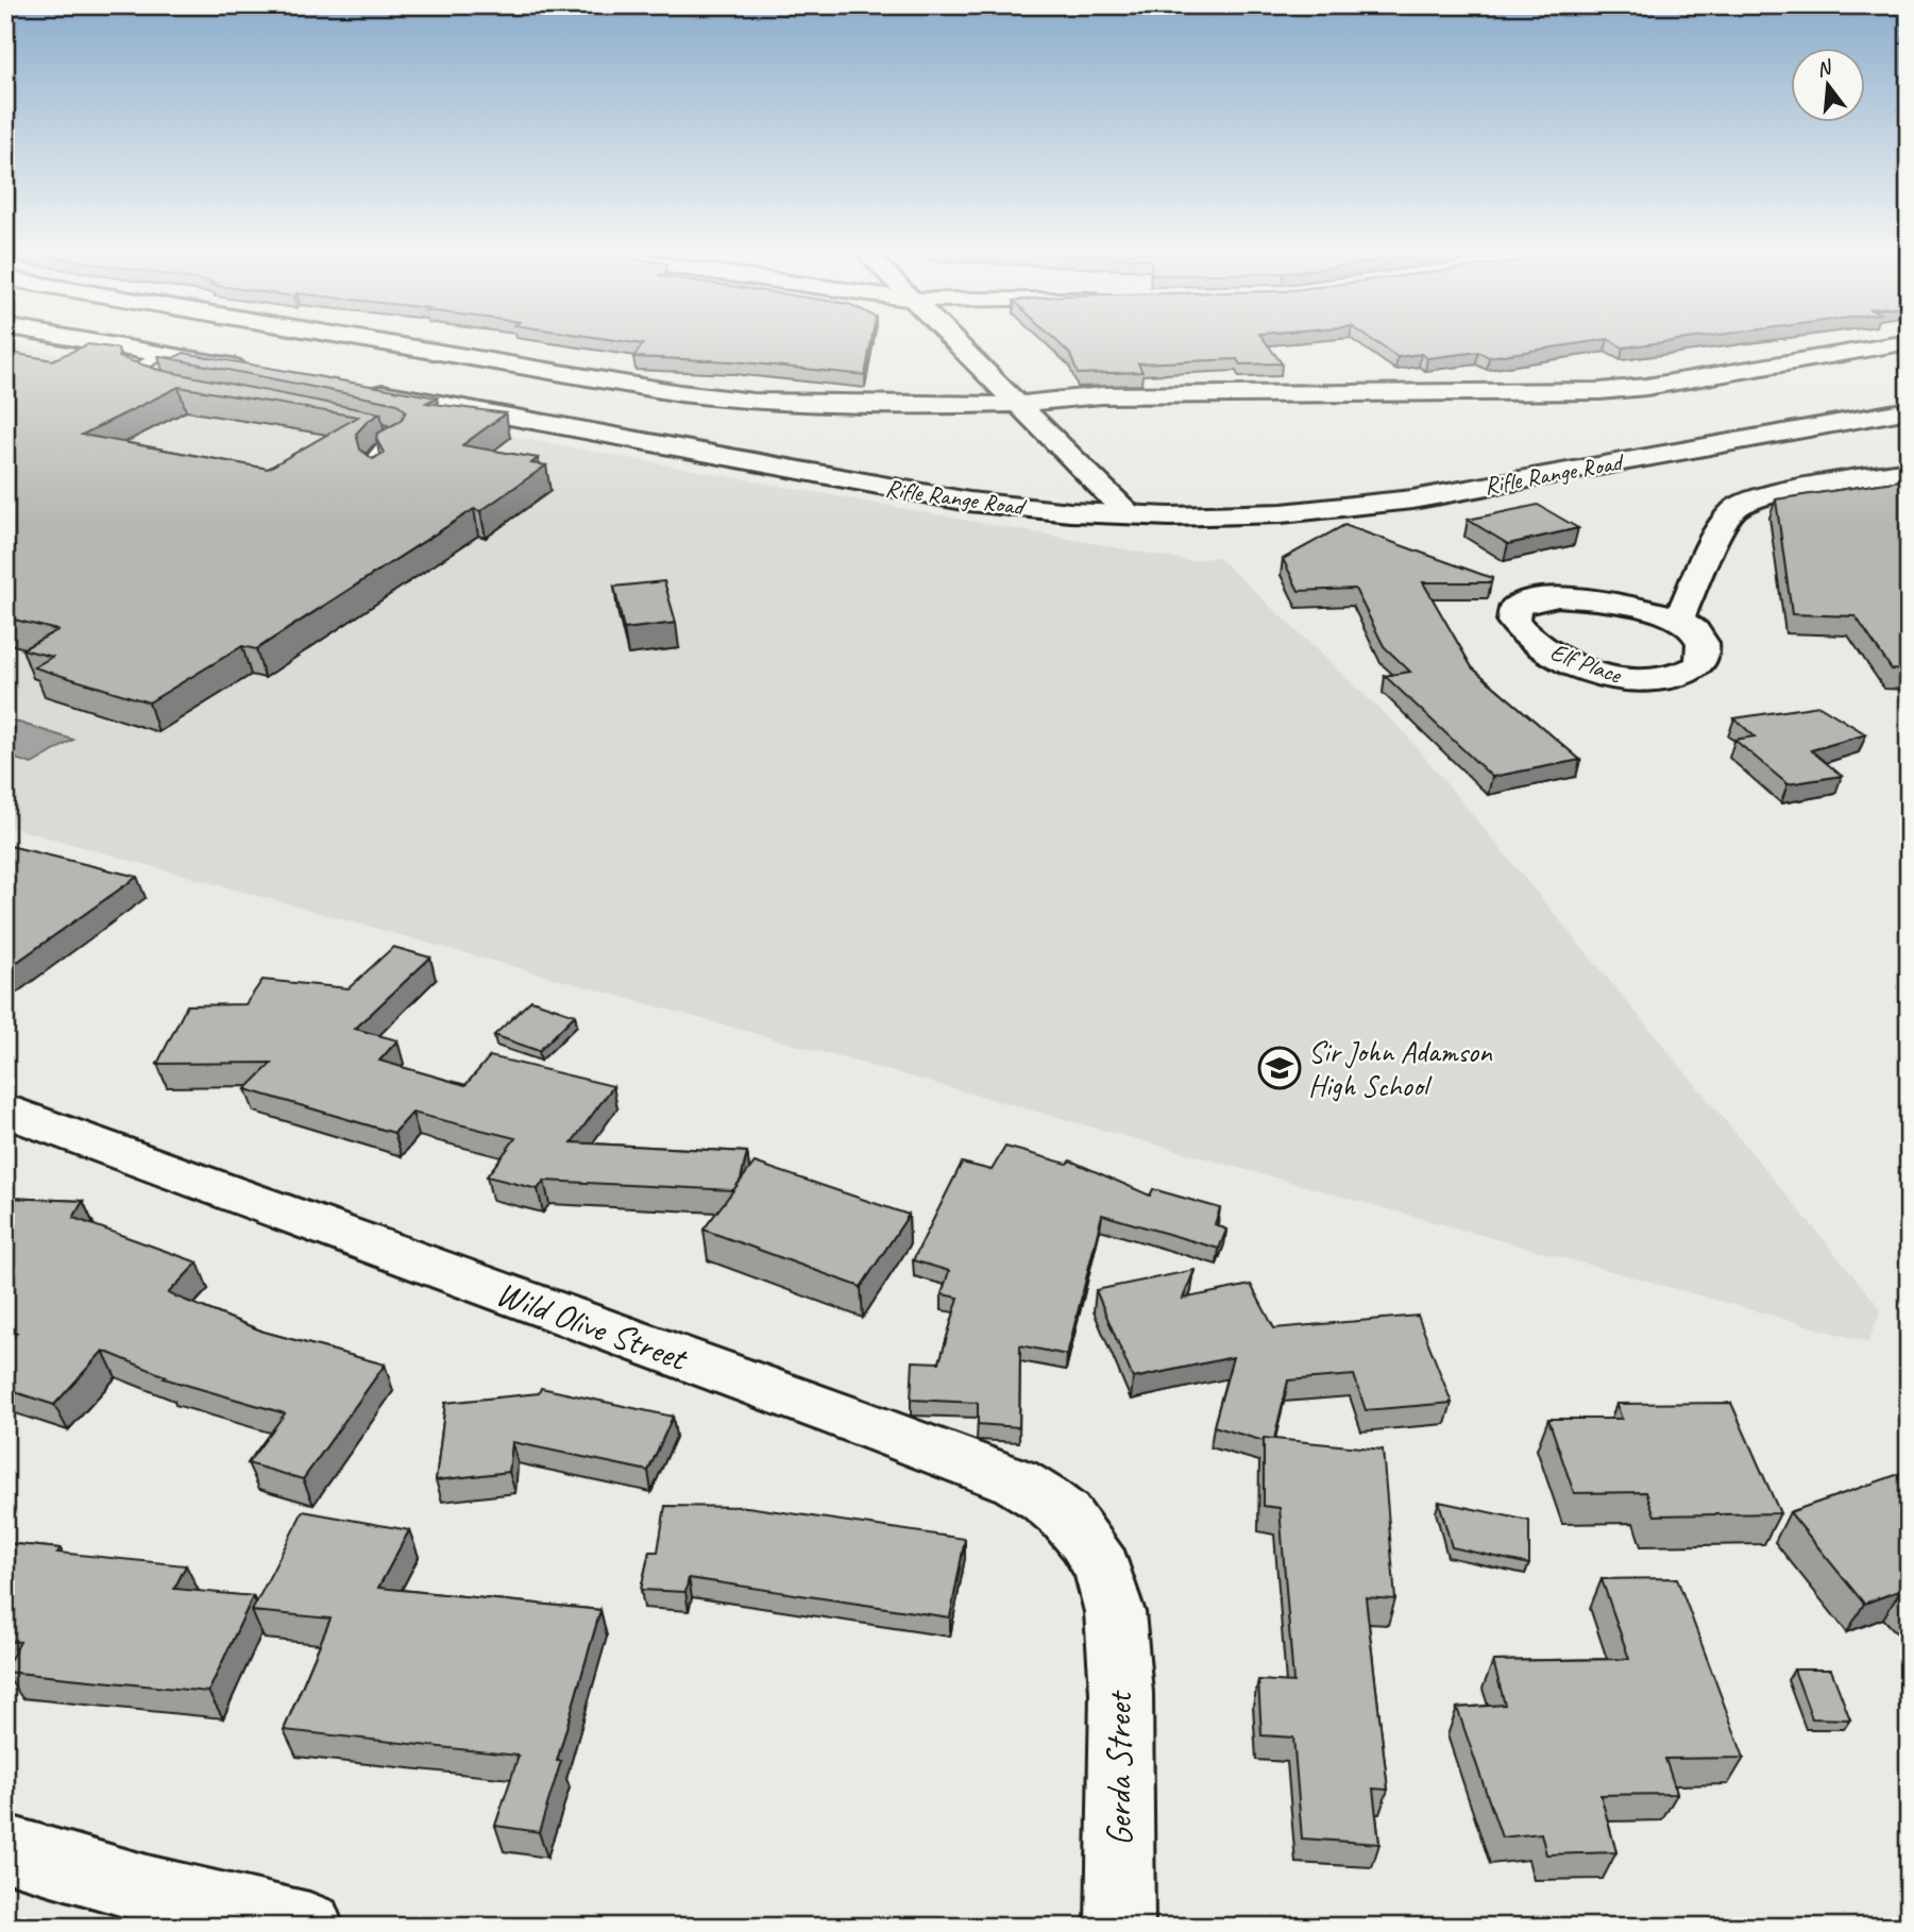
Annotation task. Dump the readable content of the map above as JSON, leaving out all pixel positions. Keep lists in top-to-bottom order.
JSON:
{
  "streets": {
    "street": [
      "Rifle Range Road",
      "Elf Place",
      "Wild Olive Street",
      "Gerda Street"
    ]
  },
  "crossings": [
    ["Wild Olive Street", "Gerda Street"]
  ],
  "places": {
    "school or university": ["Sir John Adamson High School"]
  },
  "north": "top"
}
